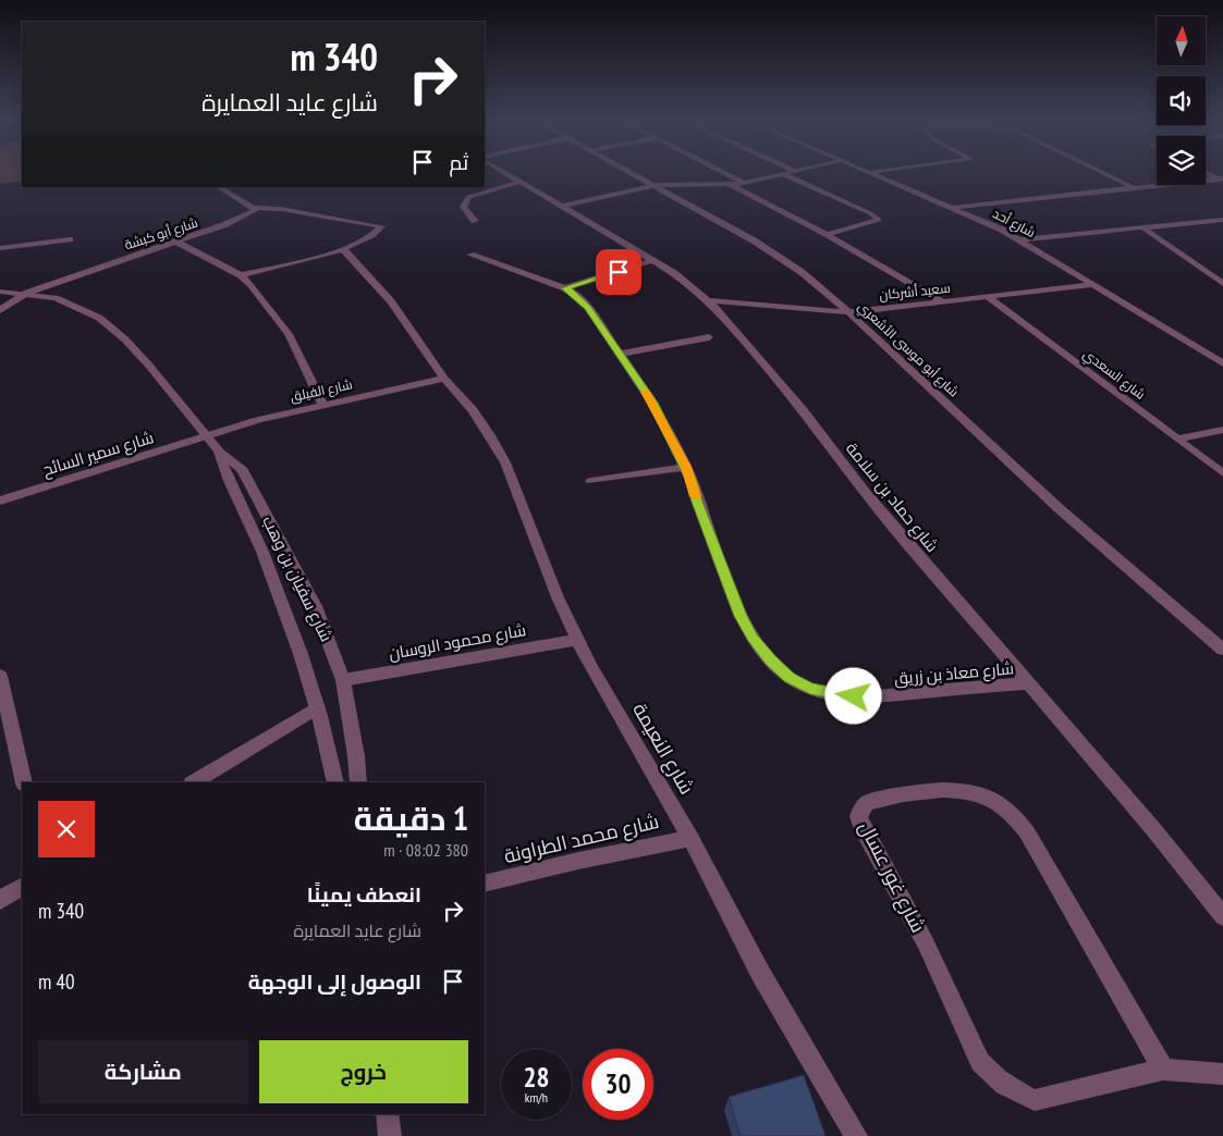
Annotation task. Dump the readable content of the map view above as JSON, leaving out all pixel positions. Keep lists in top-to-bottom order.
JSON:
{
  "streets": {
    "street": [
      "شارع أحد",
      "شارع أبو كبشة",
      "سعيد أشركان",
      "شارع أبو موسى الأشعري",
      "شارع السعدي",
      "شارع الفيلق",
      "شارع سمير السائح",
      "شارع حماد بن سلامة",
      "شارع سفيان بن وهب",
      "شارع محمود الروسان",
      "شارع معاذ بن زريق",
      "شارع النعيمة",
      "شارع محمد الطراونة",
      "شارع غور عسال"
    ]
  },
  "crossings": [
    ["شارع أحد", "سعيد أشركان"],
    ["شارع أبو كبشة", "شارع سفيان بن وهب"],
    ["سعيد أشركان", "شارع أبو موسى الأشعري"],
    ["سعيد أشركان", "شارع السعدي"],
    ["سعيد أشركان", "شارع حماد بن سلامة"],
    ["شارع الفيلق", "شارع سمير السائح"],
    ["شارع الفيلق", "شارع سفيان بن وهب"],
    ["شارع الفيلق", "شارع النعيمة"],
    ["شارع سمير السائح", "شارع سفيان بن وهب"],
    ["شارع حماد بن سلامة", "شارع معاذ بن زريق"],
    ["شارع سفيان بن وهب", "شارع محمود الروسان"],
    ["شارع محمود الروسان", "شارع النعيمة"],
    ["شارع النعيمة", "شارع محمد الطراونة"]
  ],
  "north": "top",
  "page": {
    "turn": ["340 m", "شارع عايد العمايرة"],
    "then": "ثم",
    "heading": ["1 دقيقة", "380 m · 08:02"],
    "list": [
      {
        "name": "انعطف يمينًا",
        "note": "شارع عايد العمايرة",
        "value": "340 m"
      },
      {
        "name": "الوصول إلى الوجهة",
        "value": "40 m"
      }
    ],
    "buttons": ["خروج", "مشاركة"],
    "speed": "28 km/h",
    "limit": "30"
  }
}
